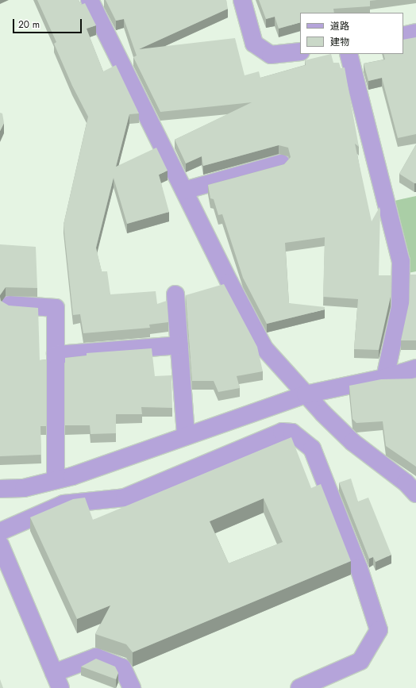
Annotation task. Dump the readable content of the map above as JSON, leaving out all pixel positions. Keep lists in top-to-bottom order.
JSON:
{
  "legend": ["道路", "建物"],
  "scale_bar": "20 m"
}
